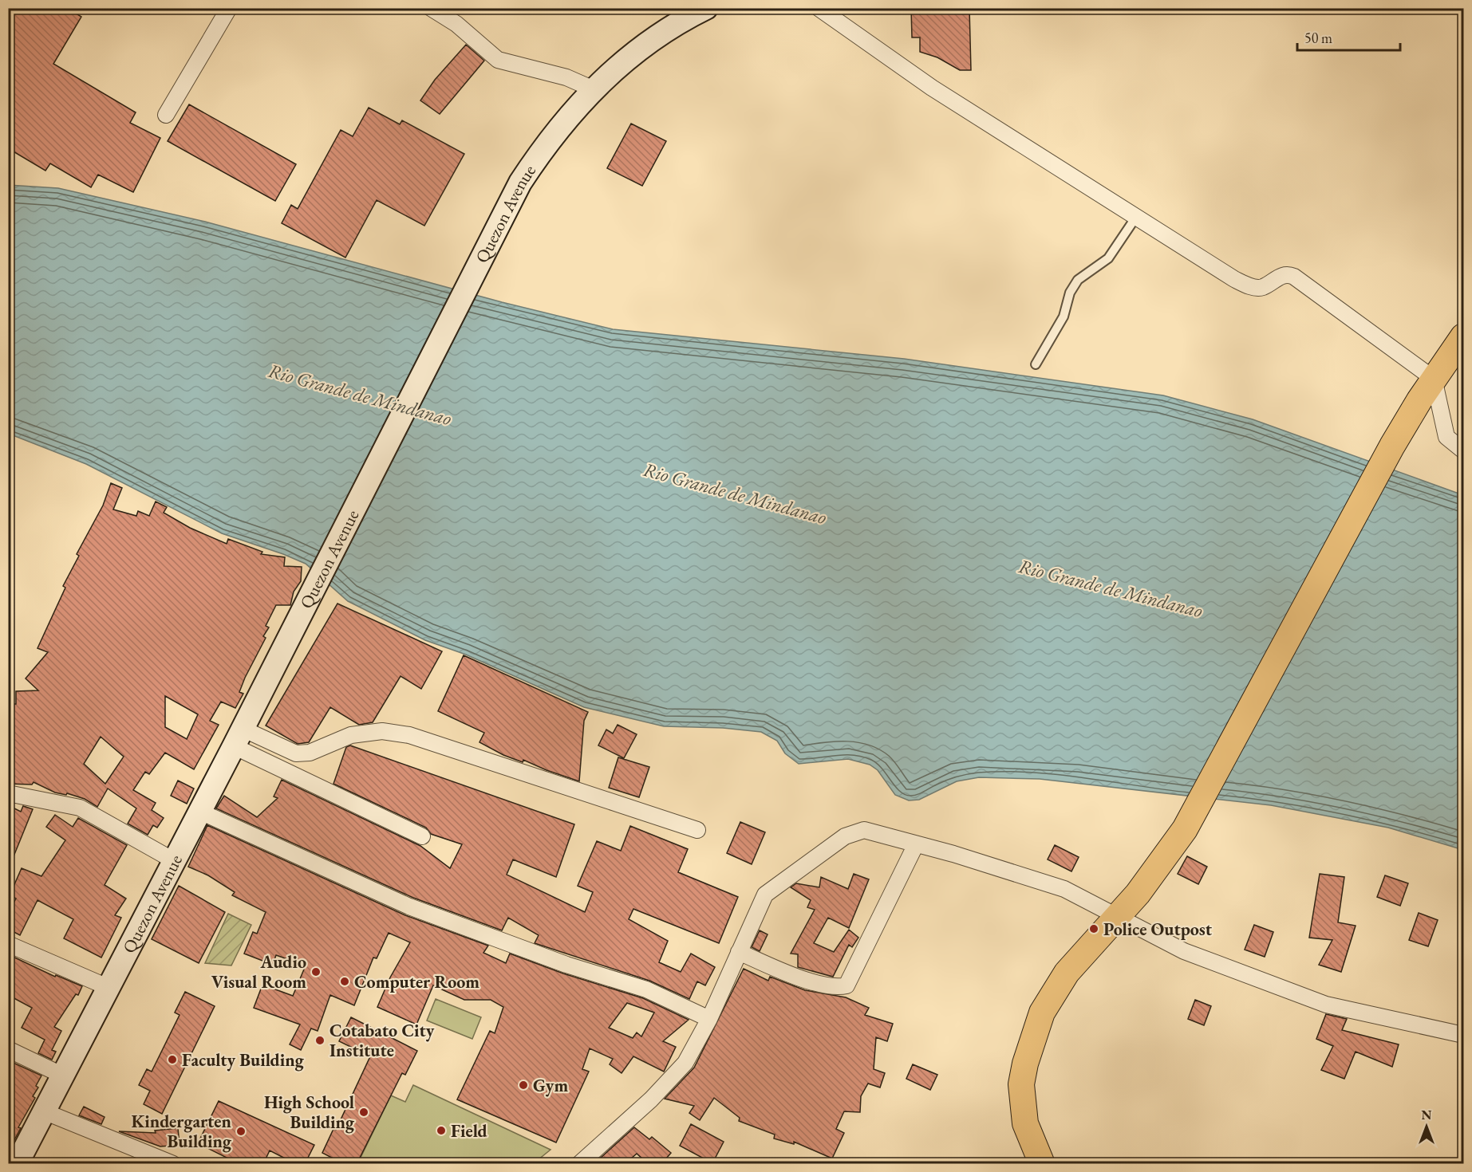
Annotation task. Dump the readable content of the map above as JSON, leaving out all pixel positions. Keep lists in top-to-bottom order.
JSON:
{
  "streets": {
    "street": ["Quezon Avenue"]
  },
  "water": ["Rio Grande de Mindanao"],
  "places": [
    "Police Outpost",
    "Audio Visual Room",
    "Computer Room",
    "Cotabato City Institute",
    "Faculty Building",
    "Gym",
    "High School Building",
    "Field",
    "Kindergarten Building"
  ],
  "scale_bar": "50 m",
  "north": "top"
}
